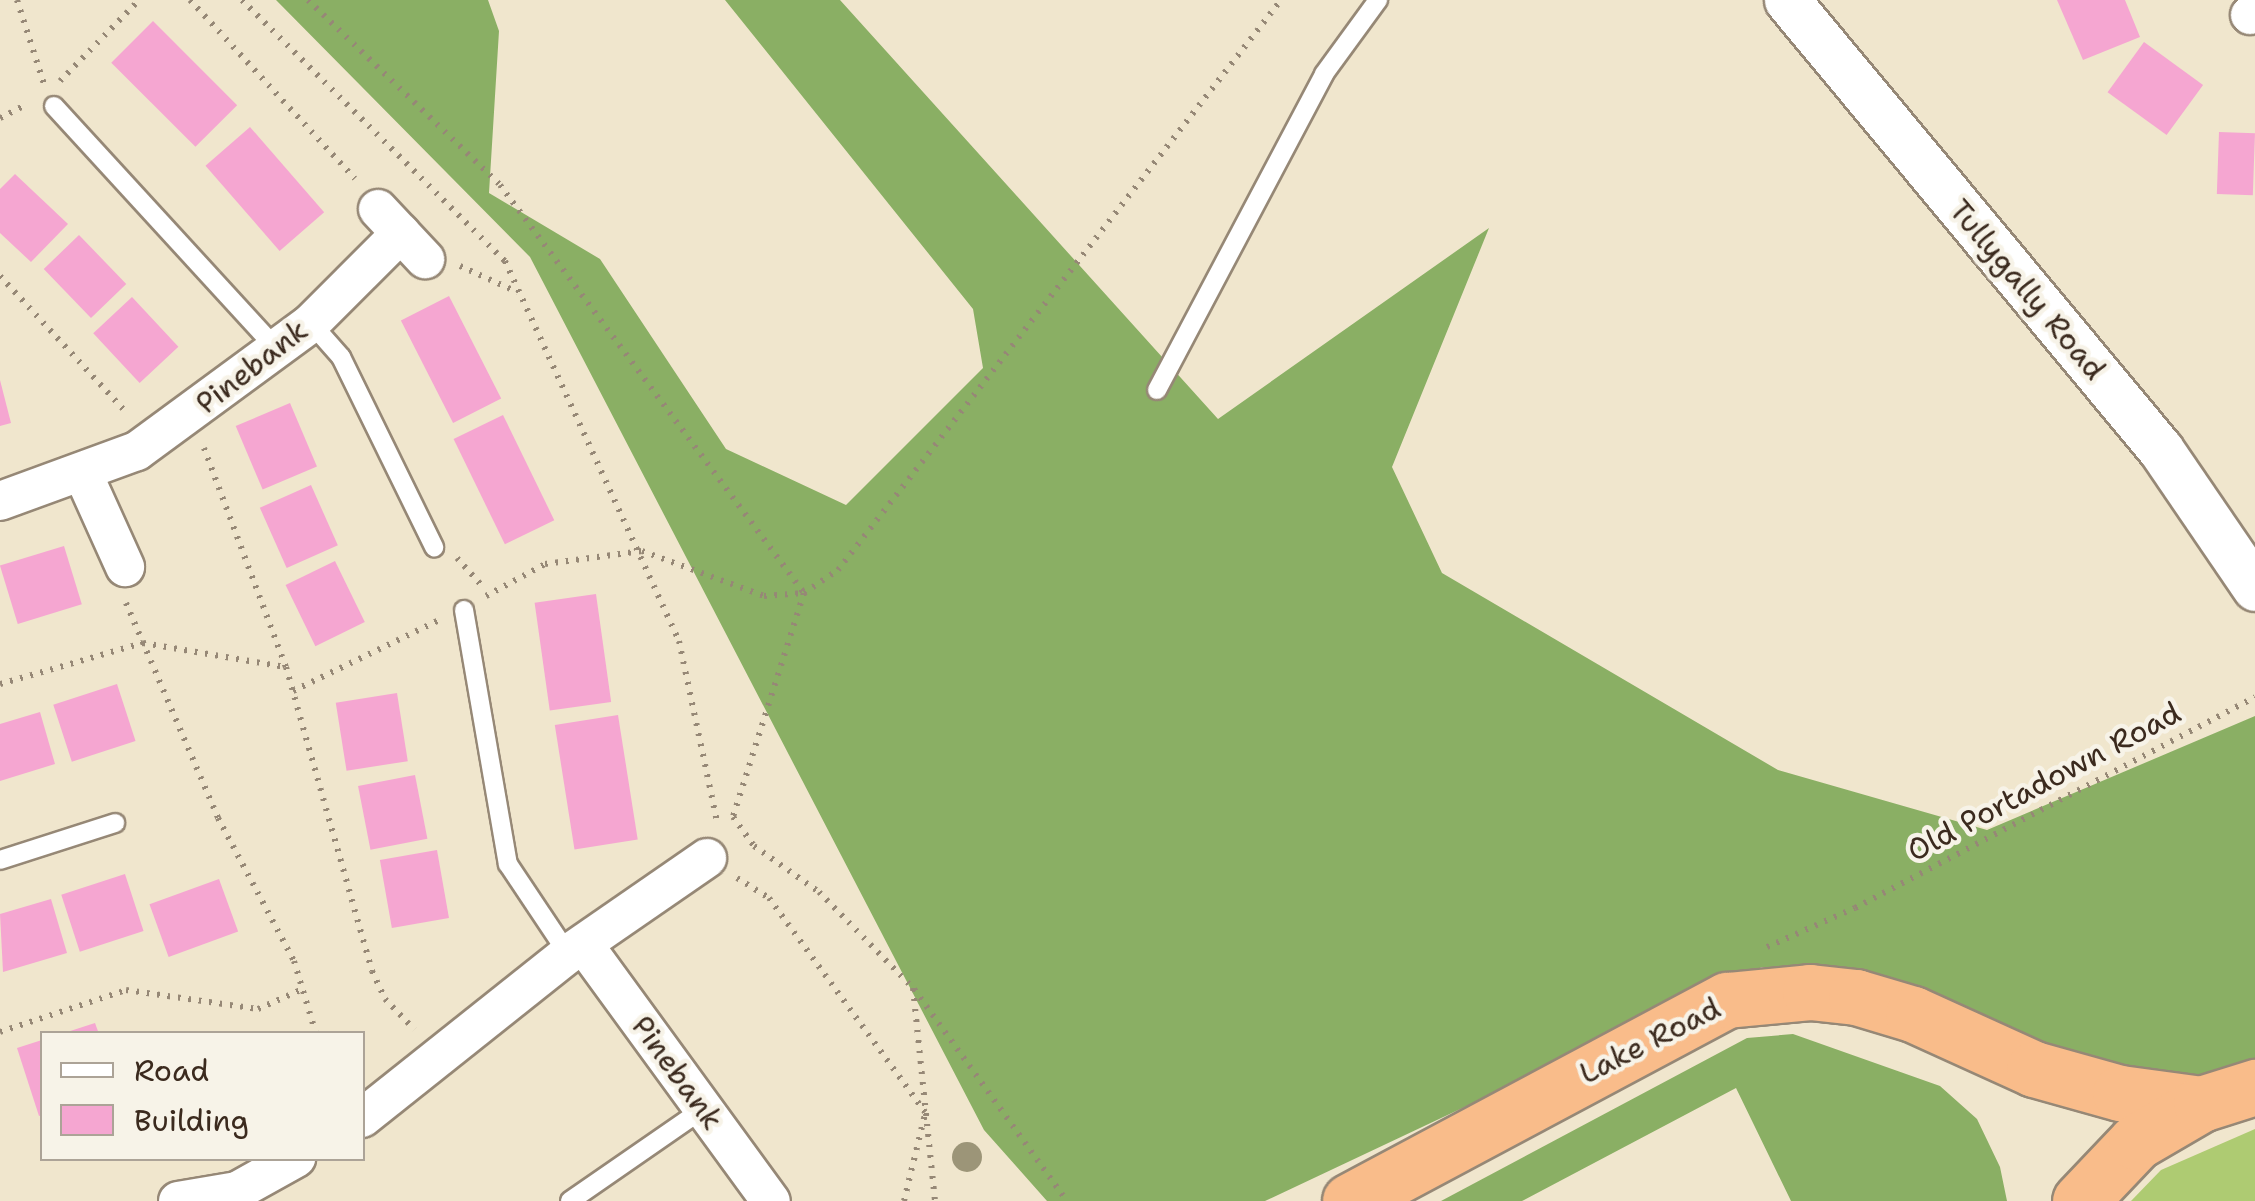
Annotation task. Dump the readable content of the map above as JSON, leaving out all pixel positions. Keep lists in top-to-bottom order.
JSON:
{
  "streets": {
    "highway": ["Lake Road"],
    "street": ["Tullygally Road", "Pinebank"],
    "path": ["Old Portadown Road"]
  },
  "legend": ["Road", "Building"]
}
